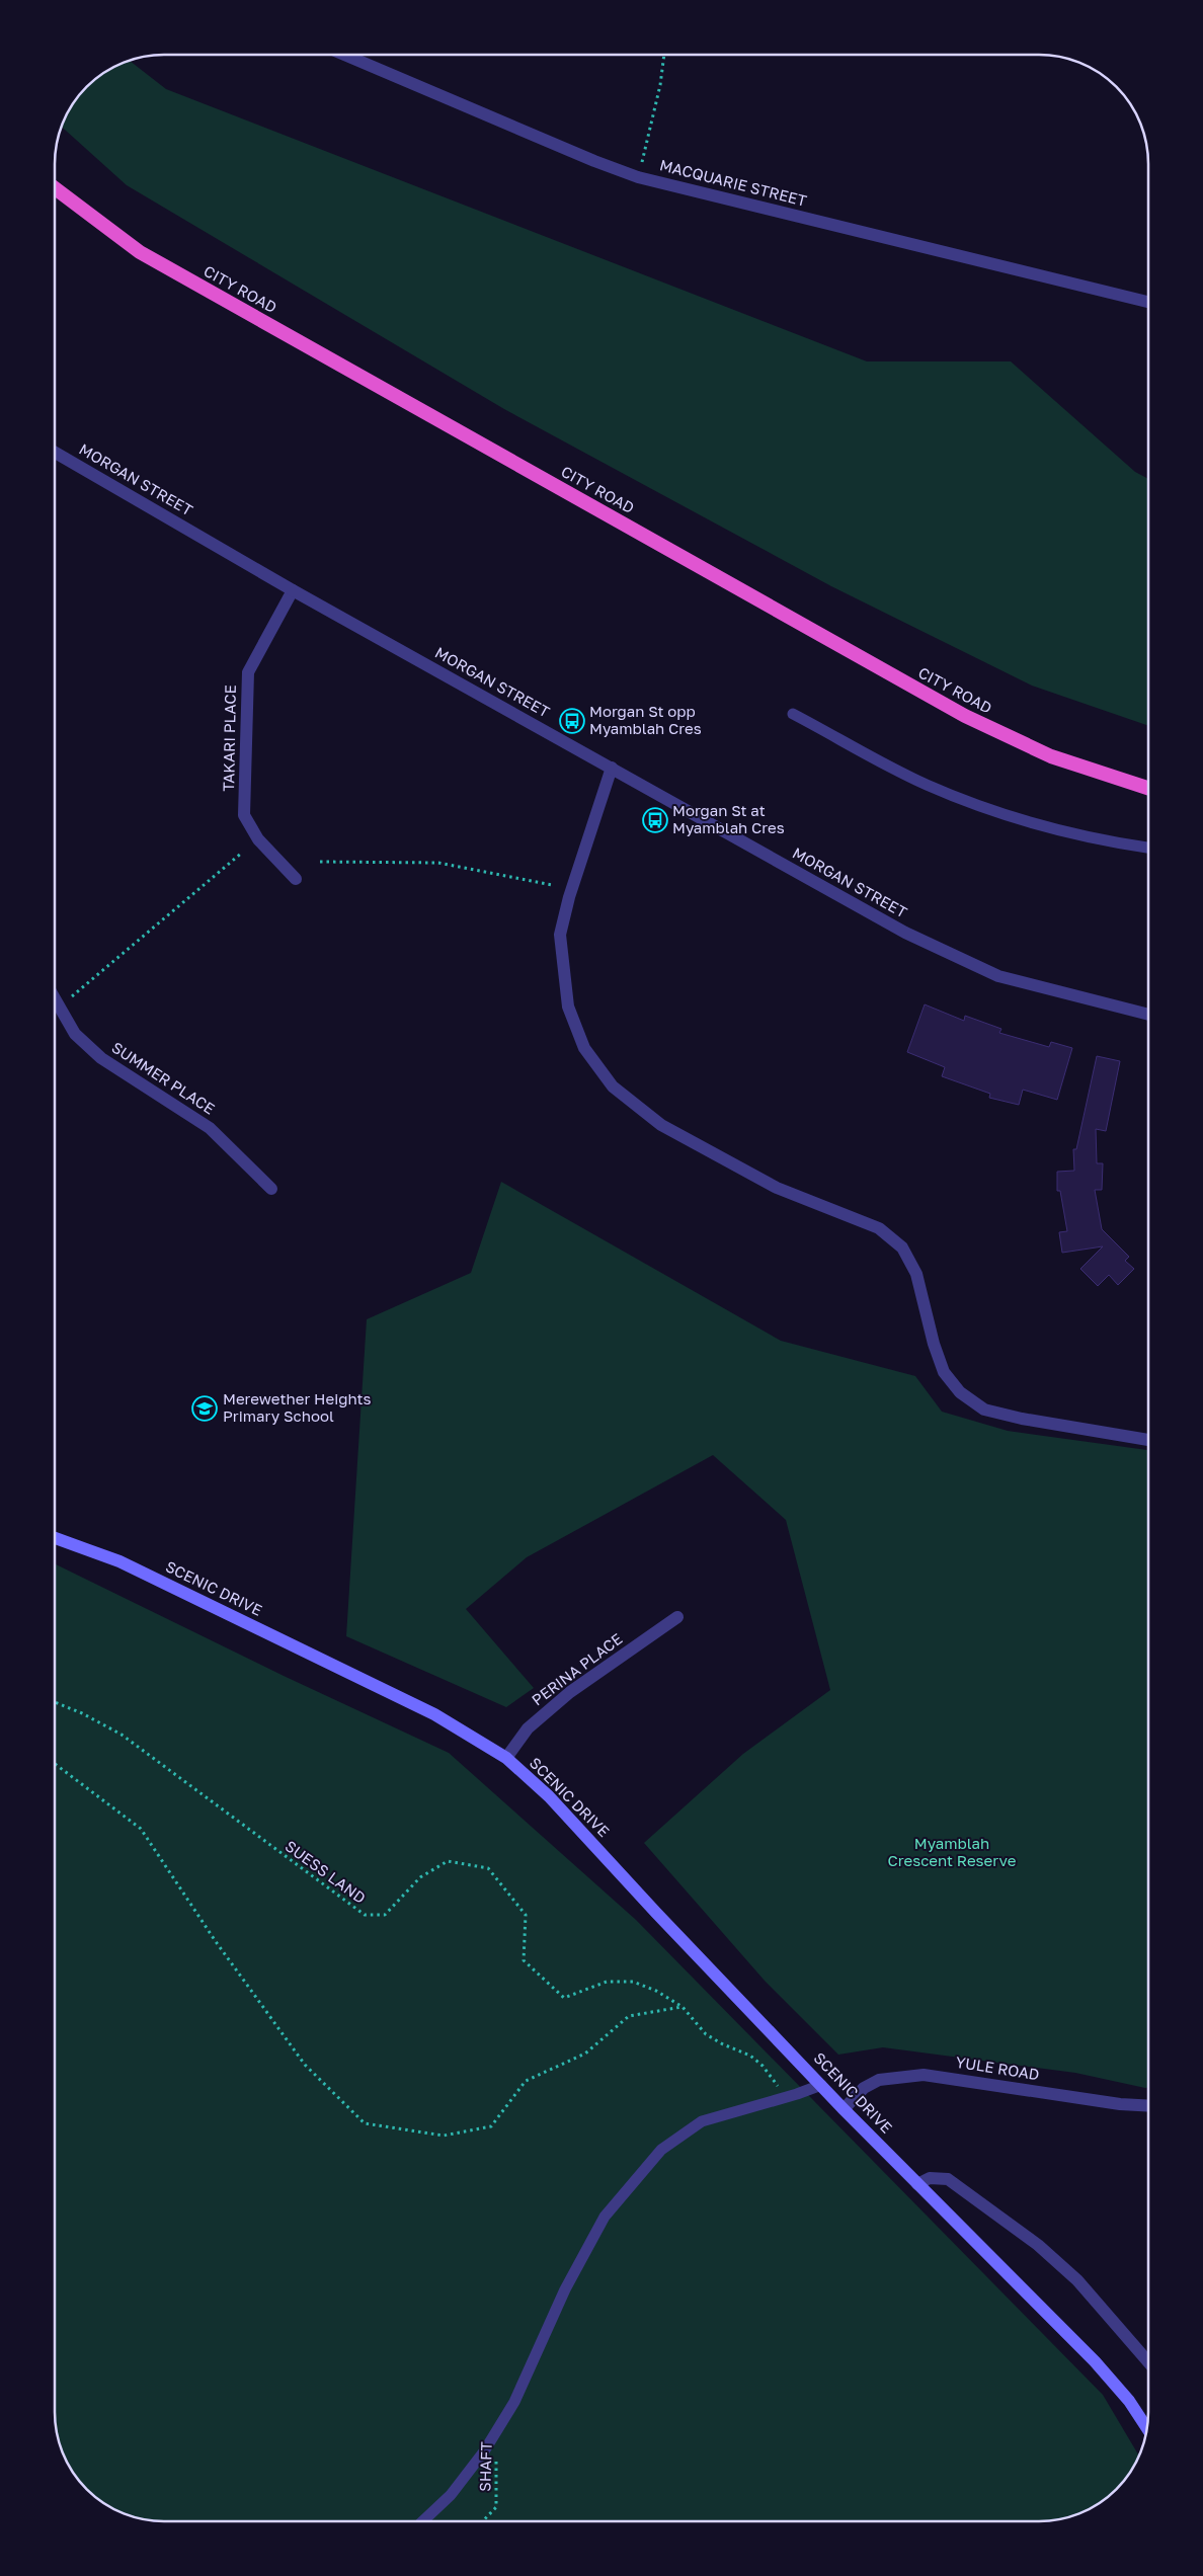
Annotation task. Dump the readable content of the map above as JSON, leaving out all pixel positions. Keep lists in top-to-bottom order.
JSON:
{
  "streets": {
    "highway": ["CITY ROAD"],
    "main road": ["SCENIC DRIVE"],
    "street": [
      "MACQUARIE STREET",
      "MORGAN STREET",
      "TAKARI PLACE",
      "SUMMER PLACE",
      "PERINA PLACE",
      "YULE ROAD"
    ],
    "path": ["SUESS LAND", "SHAFT"]
  },
  "crossings": [
    ["MORGAN STREET", "TAKARI PLACE"],
    ["SCENIC DRIVE", "PERINA PLACE"],
    ["SCENIC DRIVE", "YULE ROAD"]
  ],
  "parks": ["Myamblah Crescent Reserve"],
  "places": {
    "bus stop": ["Morgan St opp Myamblah Cres", "Morgan St at Myamblah Cres"],
    "school or university": ["Merewether Heights Primary School"]
  }
}
